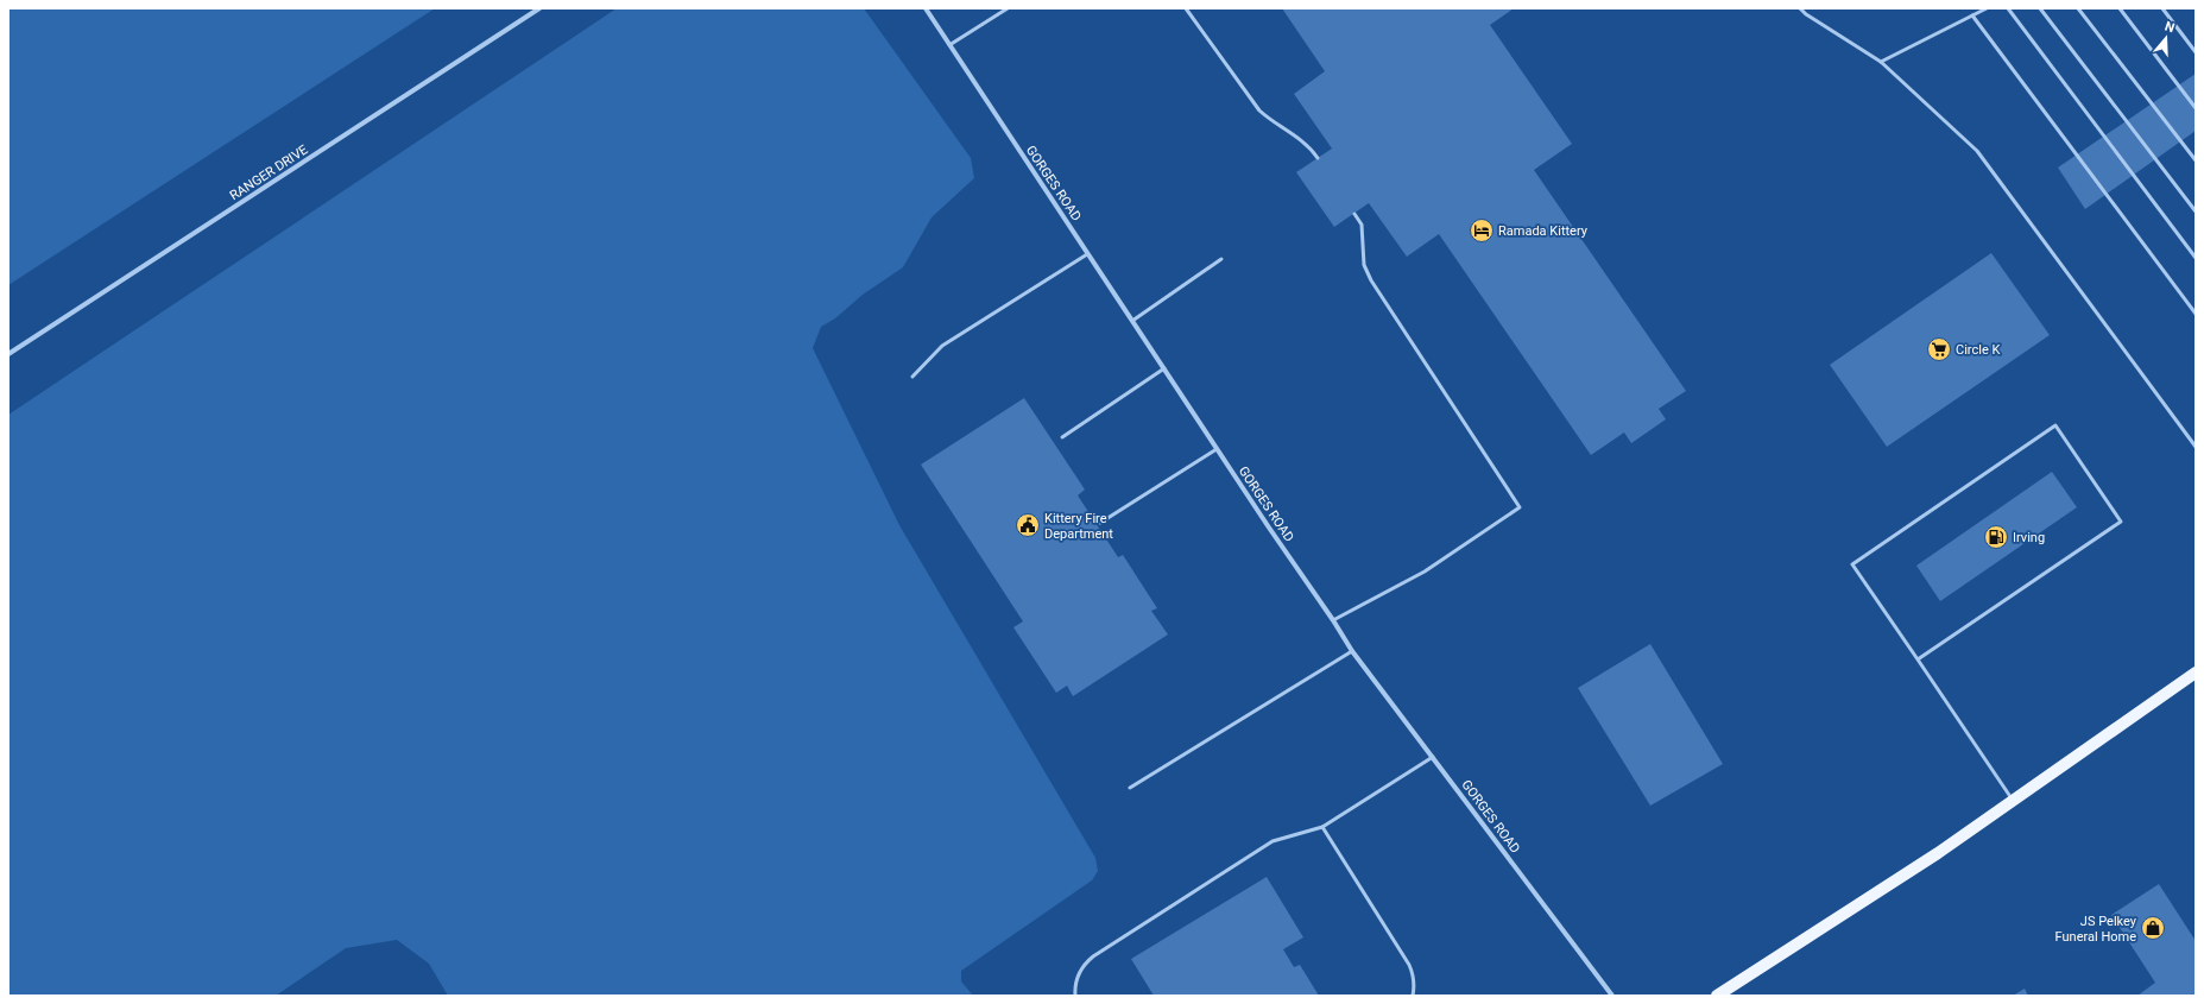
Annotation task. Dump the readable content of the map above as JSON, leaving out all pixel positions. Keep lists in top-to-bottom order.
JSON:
{
  "streets": {
    "street": ["RANGER DRIVE", "GORGES ROAD"]
  },
  "places": {
    "hotel": ["Ramada Kittery"],
    "supermarket": ["Circle K"],
    "public building": ["Kittery Fire Department"],
    "fuel station": ["Irving"],
    "shop": ["JS Pelkey Funeral Home"]
  },
  "north": "top"
}
